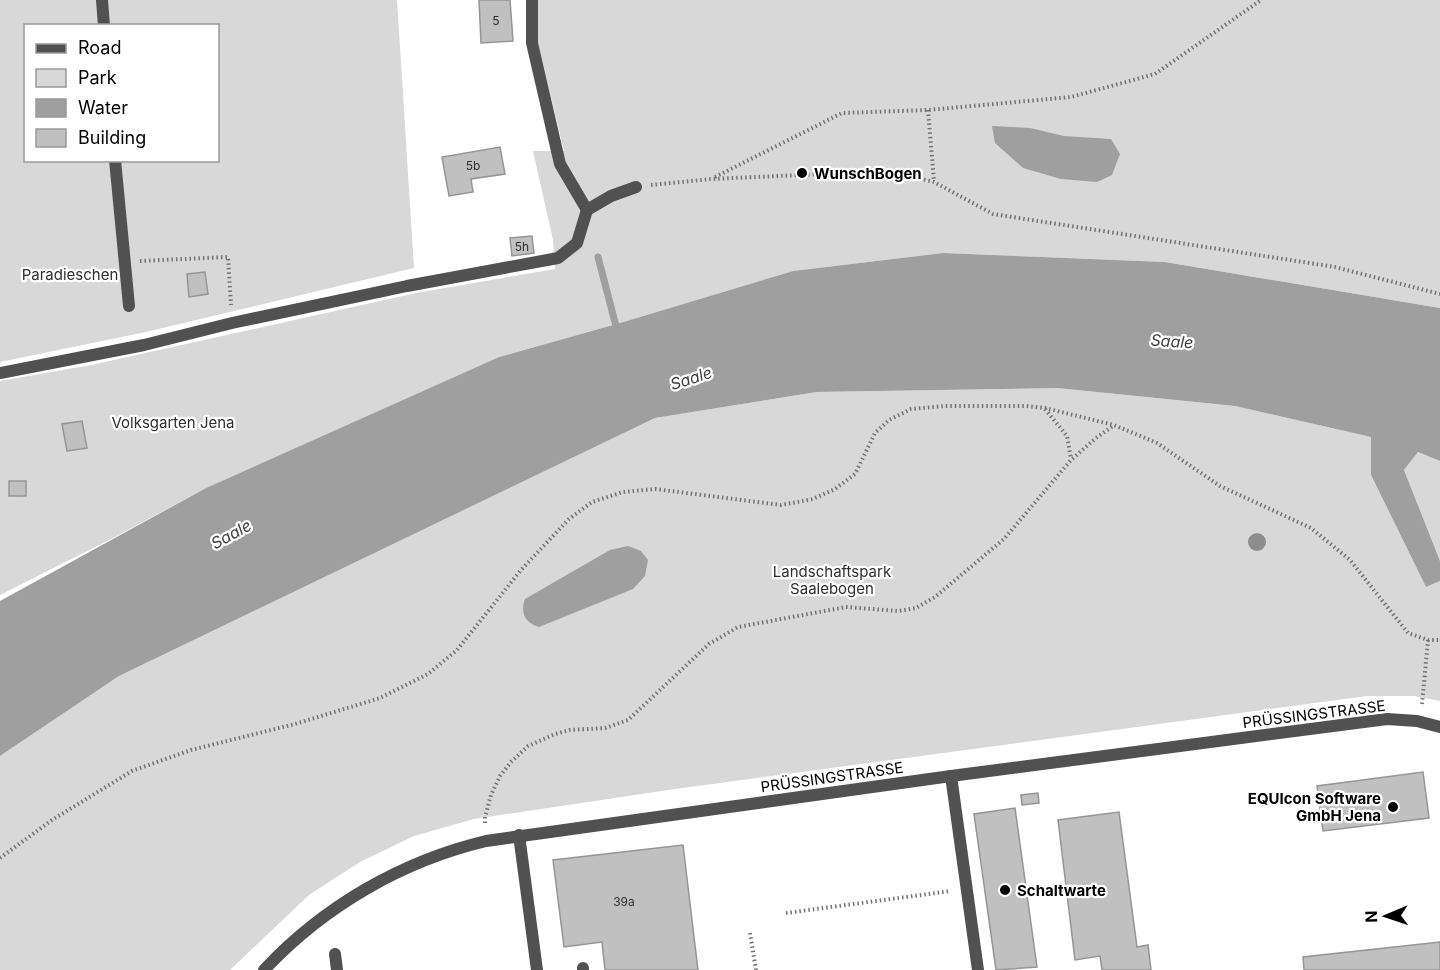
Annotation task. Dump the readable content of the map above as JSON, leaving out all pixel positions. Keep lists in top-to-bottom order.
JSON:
{
  "streets": {
    "street": ["PRÜSSINGSTRASSE"]
  },
  "water": ["Saale"],
  "parks": ["Paradieschen", "Volksgarten Jena", "Landschaftspark Saalebogen"],
  "places": ["WunschBogen", "EQUIcon Software GmbH Jena", "Schaltwarte"],
  "house_numbers": [
    "5",
    "5b",
    "5h",
    "39a"
  ],
  "legend": [
    "Road",
    "Park",
    "Water",
    "Building"
  ],
  "north": "left"
}
